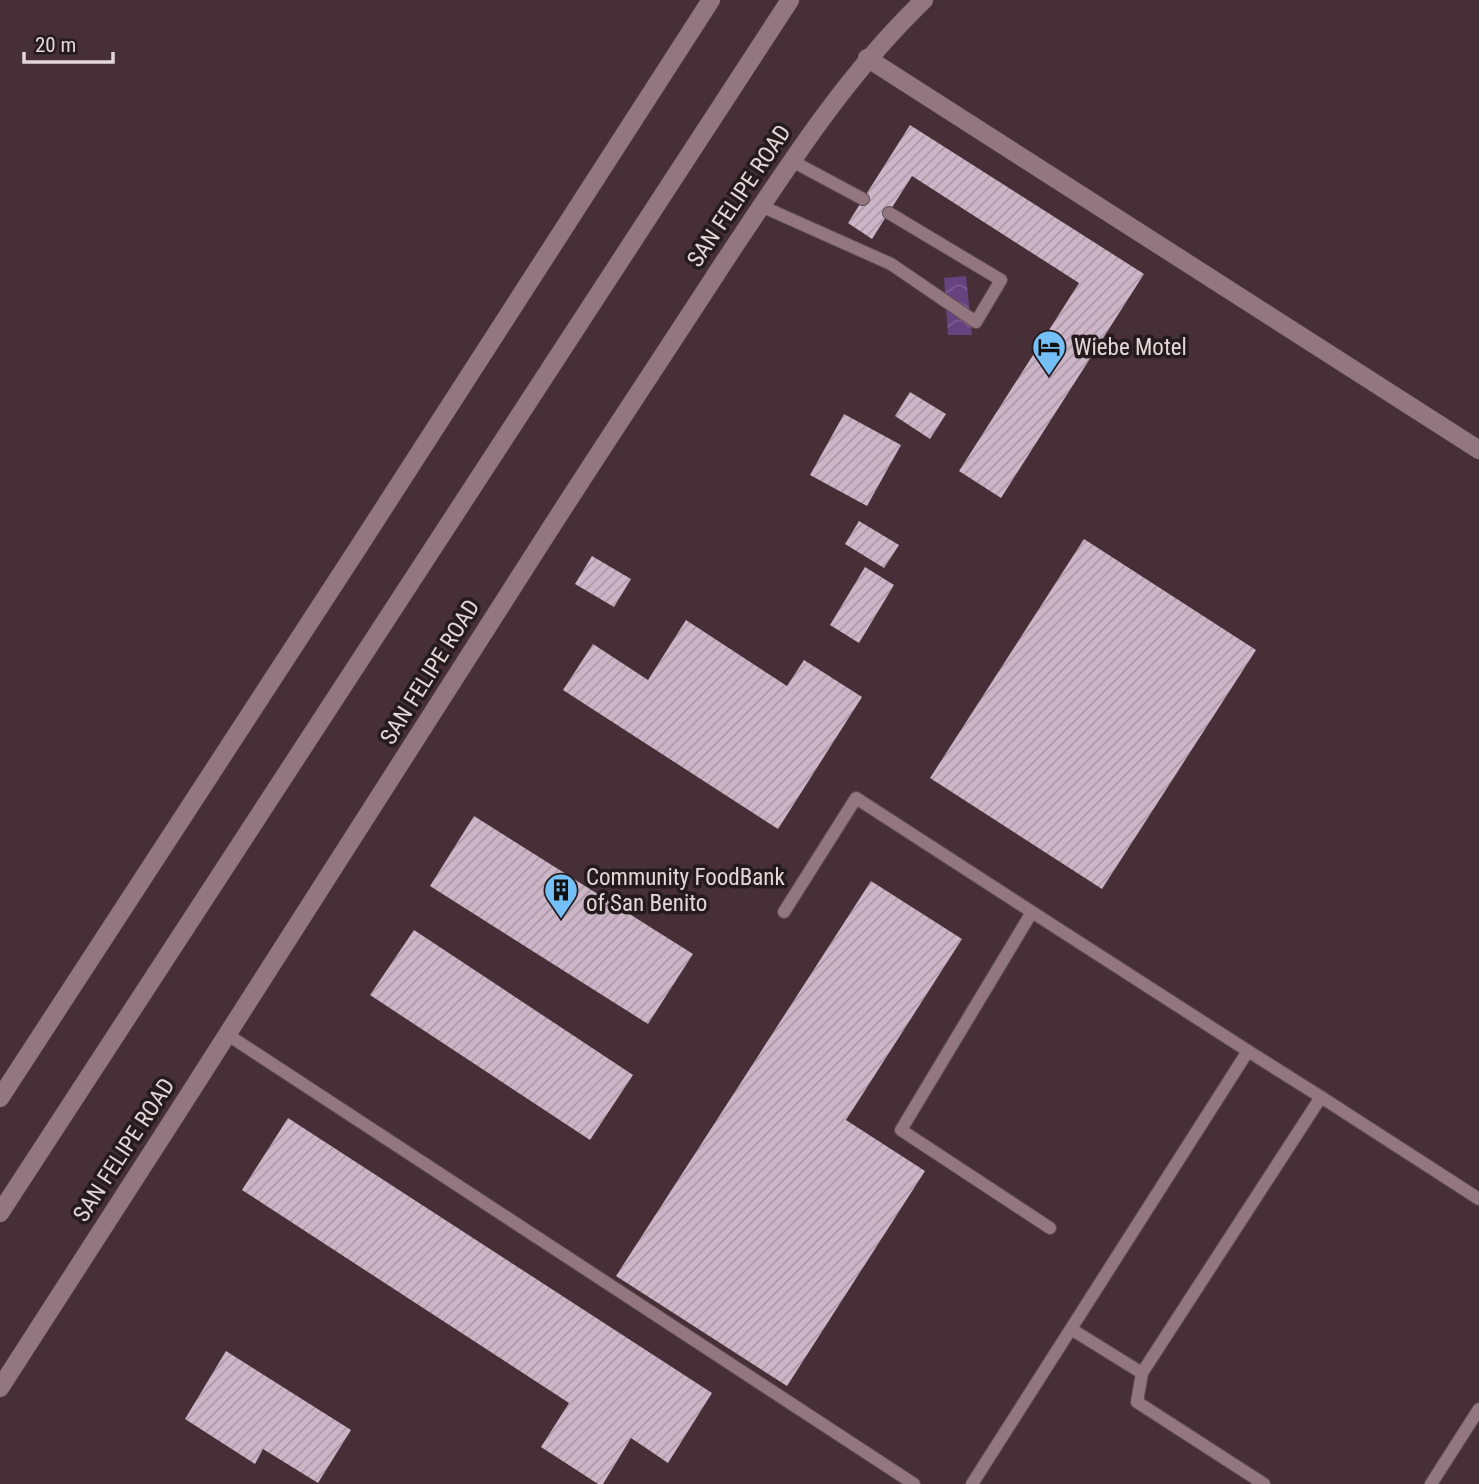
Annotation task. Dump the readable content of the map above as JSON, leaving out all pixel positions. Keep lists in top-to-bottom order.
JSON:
{
  "streets": {
    "main road": ["SAN FELIPE ROAD"]
  },
  "places": {
    "hotel": ["Wiebe Motel"],
    "building": ["Community FoodBank of San Benito"]
  },
  "scale_bar": "20 m"
}
